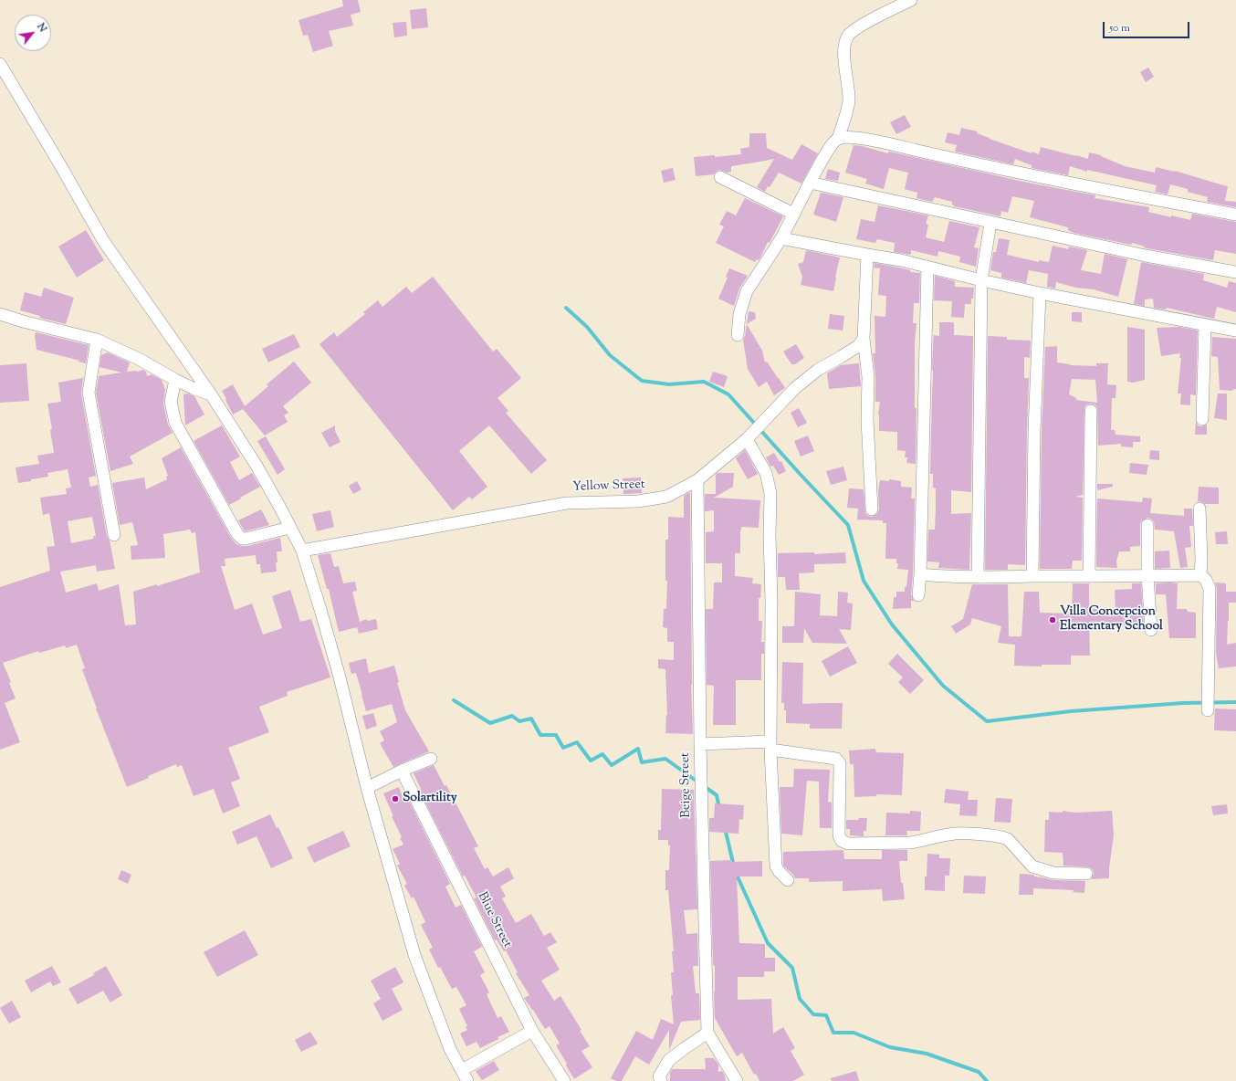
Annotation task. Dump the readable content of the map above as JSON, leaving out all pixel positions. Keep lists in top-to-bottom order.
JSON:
{
  "streets": {
    "street": ["Yellow Street", "Beige Street", "Blue Street"]
  },
  "crossings": [
    ["Yellow Street", "Beige Street"]
  ],
  "places": ["Villa Concepcion Elementary School", "Solartility"],
  "scale_bar": "50 m",
  "north": "top right"
}
